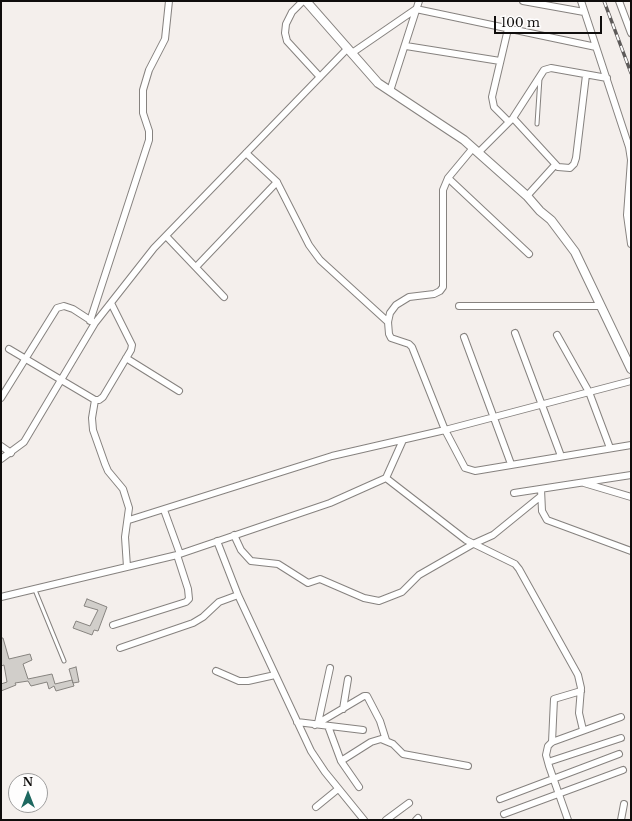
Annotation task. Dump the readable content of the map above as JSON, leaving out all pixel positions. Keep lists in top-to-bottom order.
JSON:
{
  "scale_bar": "100 m",
  "north": "top"
}
